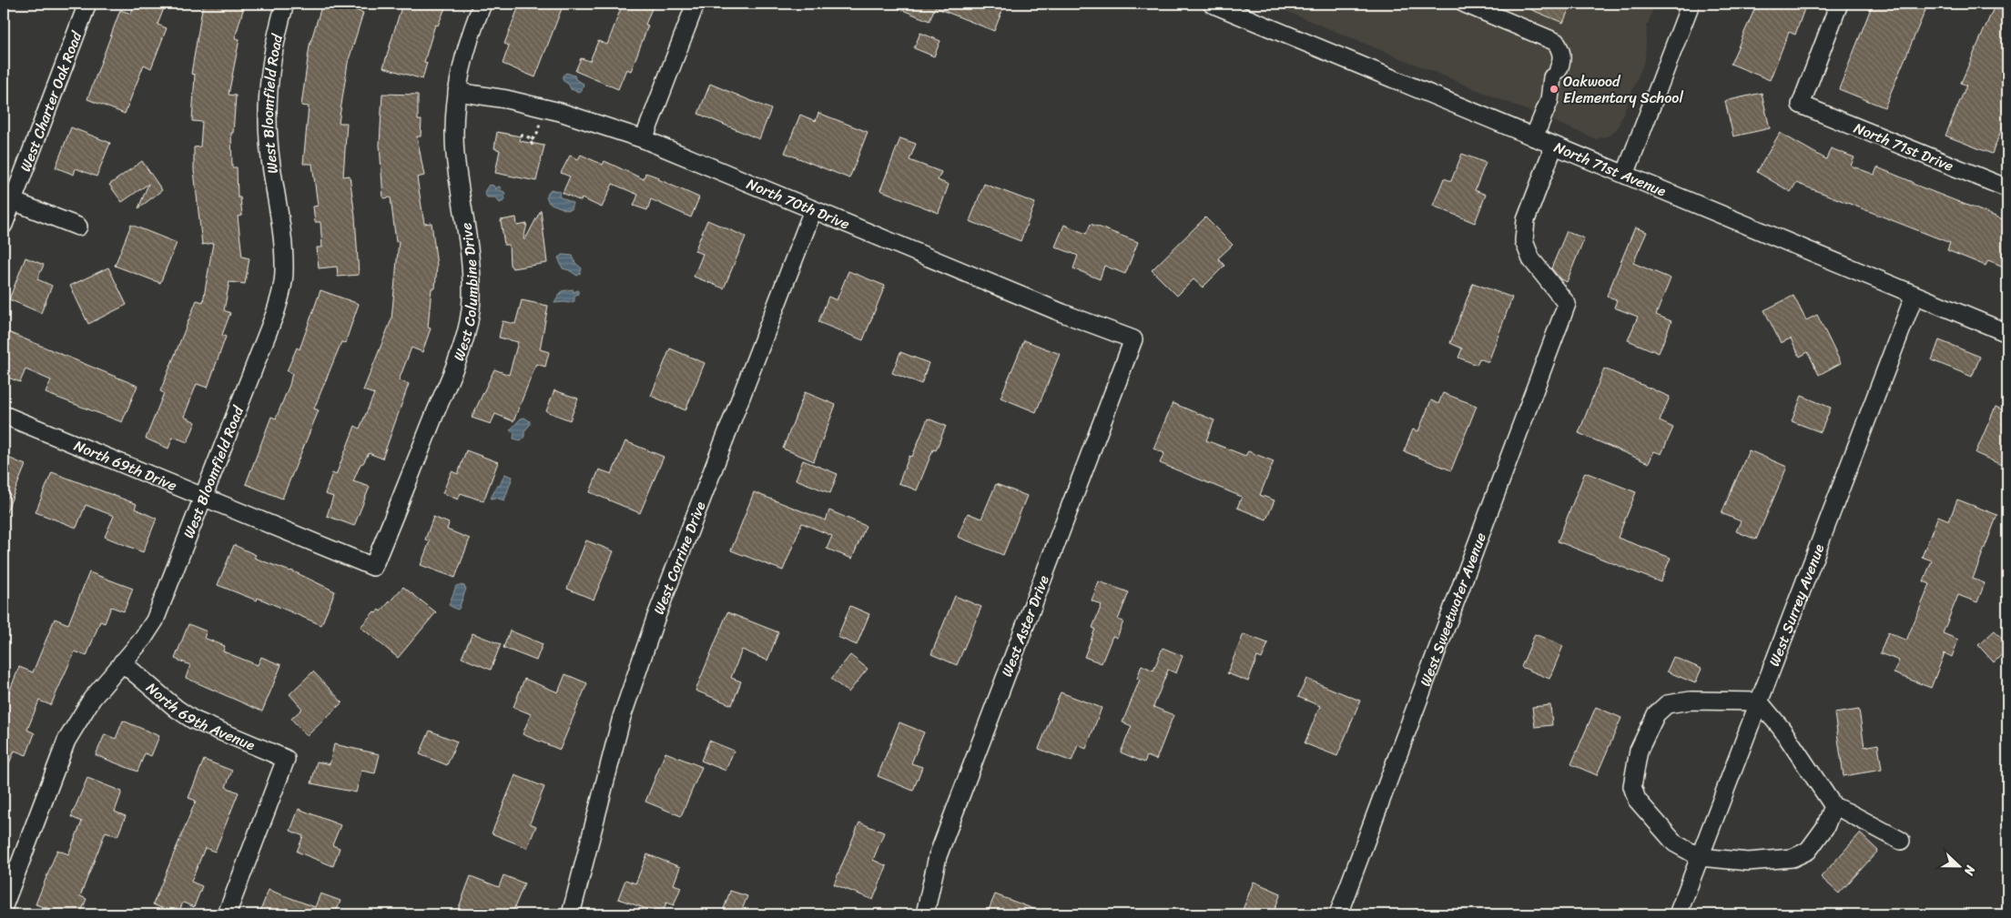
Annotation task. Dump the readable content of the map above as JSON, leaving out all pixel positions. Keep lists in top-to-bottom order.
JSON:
{
  "streets": {
    "street": [
      "West Charter Oak Road",
      "West Bloomfield Road",
      "North 71st Drive",
      "North 71st Avenue",
      "North 70th Drive",
      "West Columbine Drive",
      "North 69th Drive",
      "West Corrine Drive",
      "West Surrey Avenue",
      "West Sweetwater Avenue",
      "West Aster Drive",
      "North 69th Avenue"
    ]
  },
  "crossings": [
    ["West Bloomfield Road", "North 69th Drive"],
    ["West Bloomfield Road", "North 69th Avenue"],
    ["North 71st Avenue", "West Surrey Avenue"],
    ["North 71st Avenue", "West Sweetwater Avenue"],
    ["North 70th Drive", "West Columbine Drive"],
    ["North 70th Drive", "West Corrine Drive"],
    ["North 70th Drive", "West Aster Drive"],
    ["West Columbine Drive", "North 69th Drive"]
  ],
  "places": ["Oakwood Elementary School"],
  "north": "right"
}
